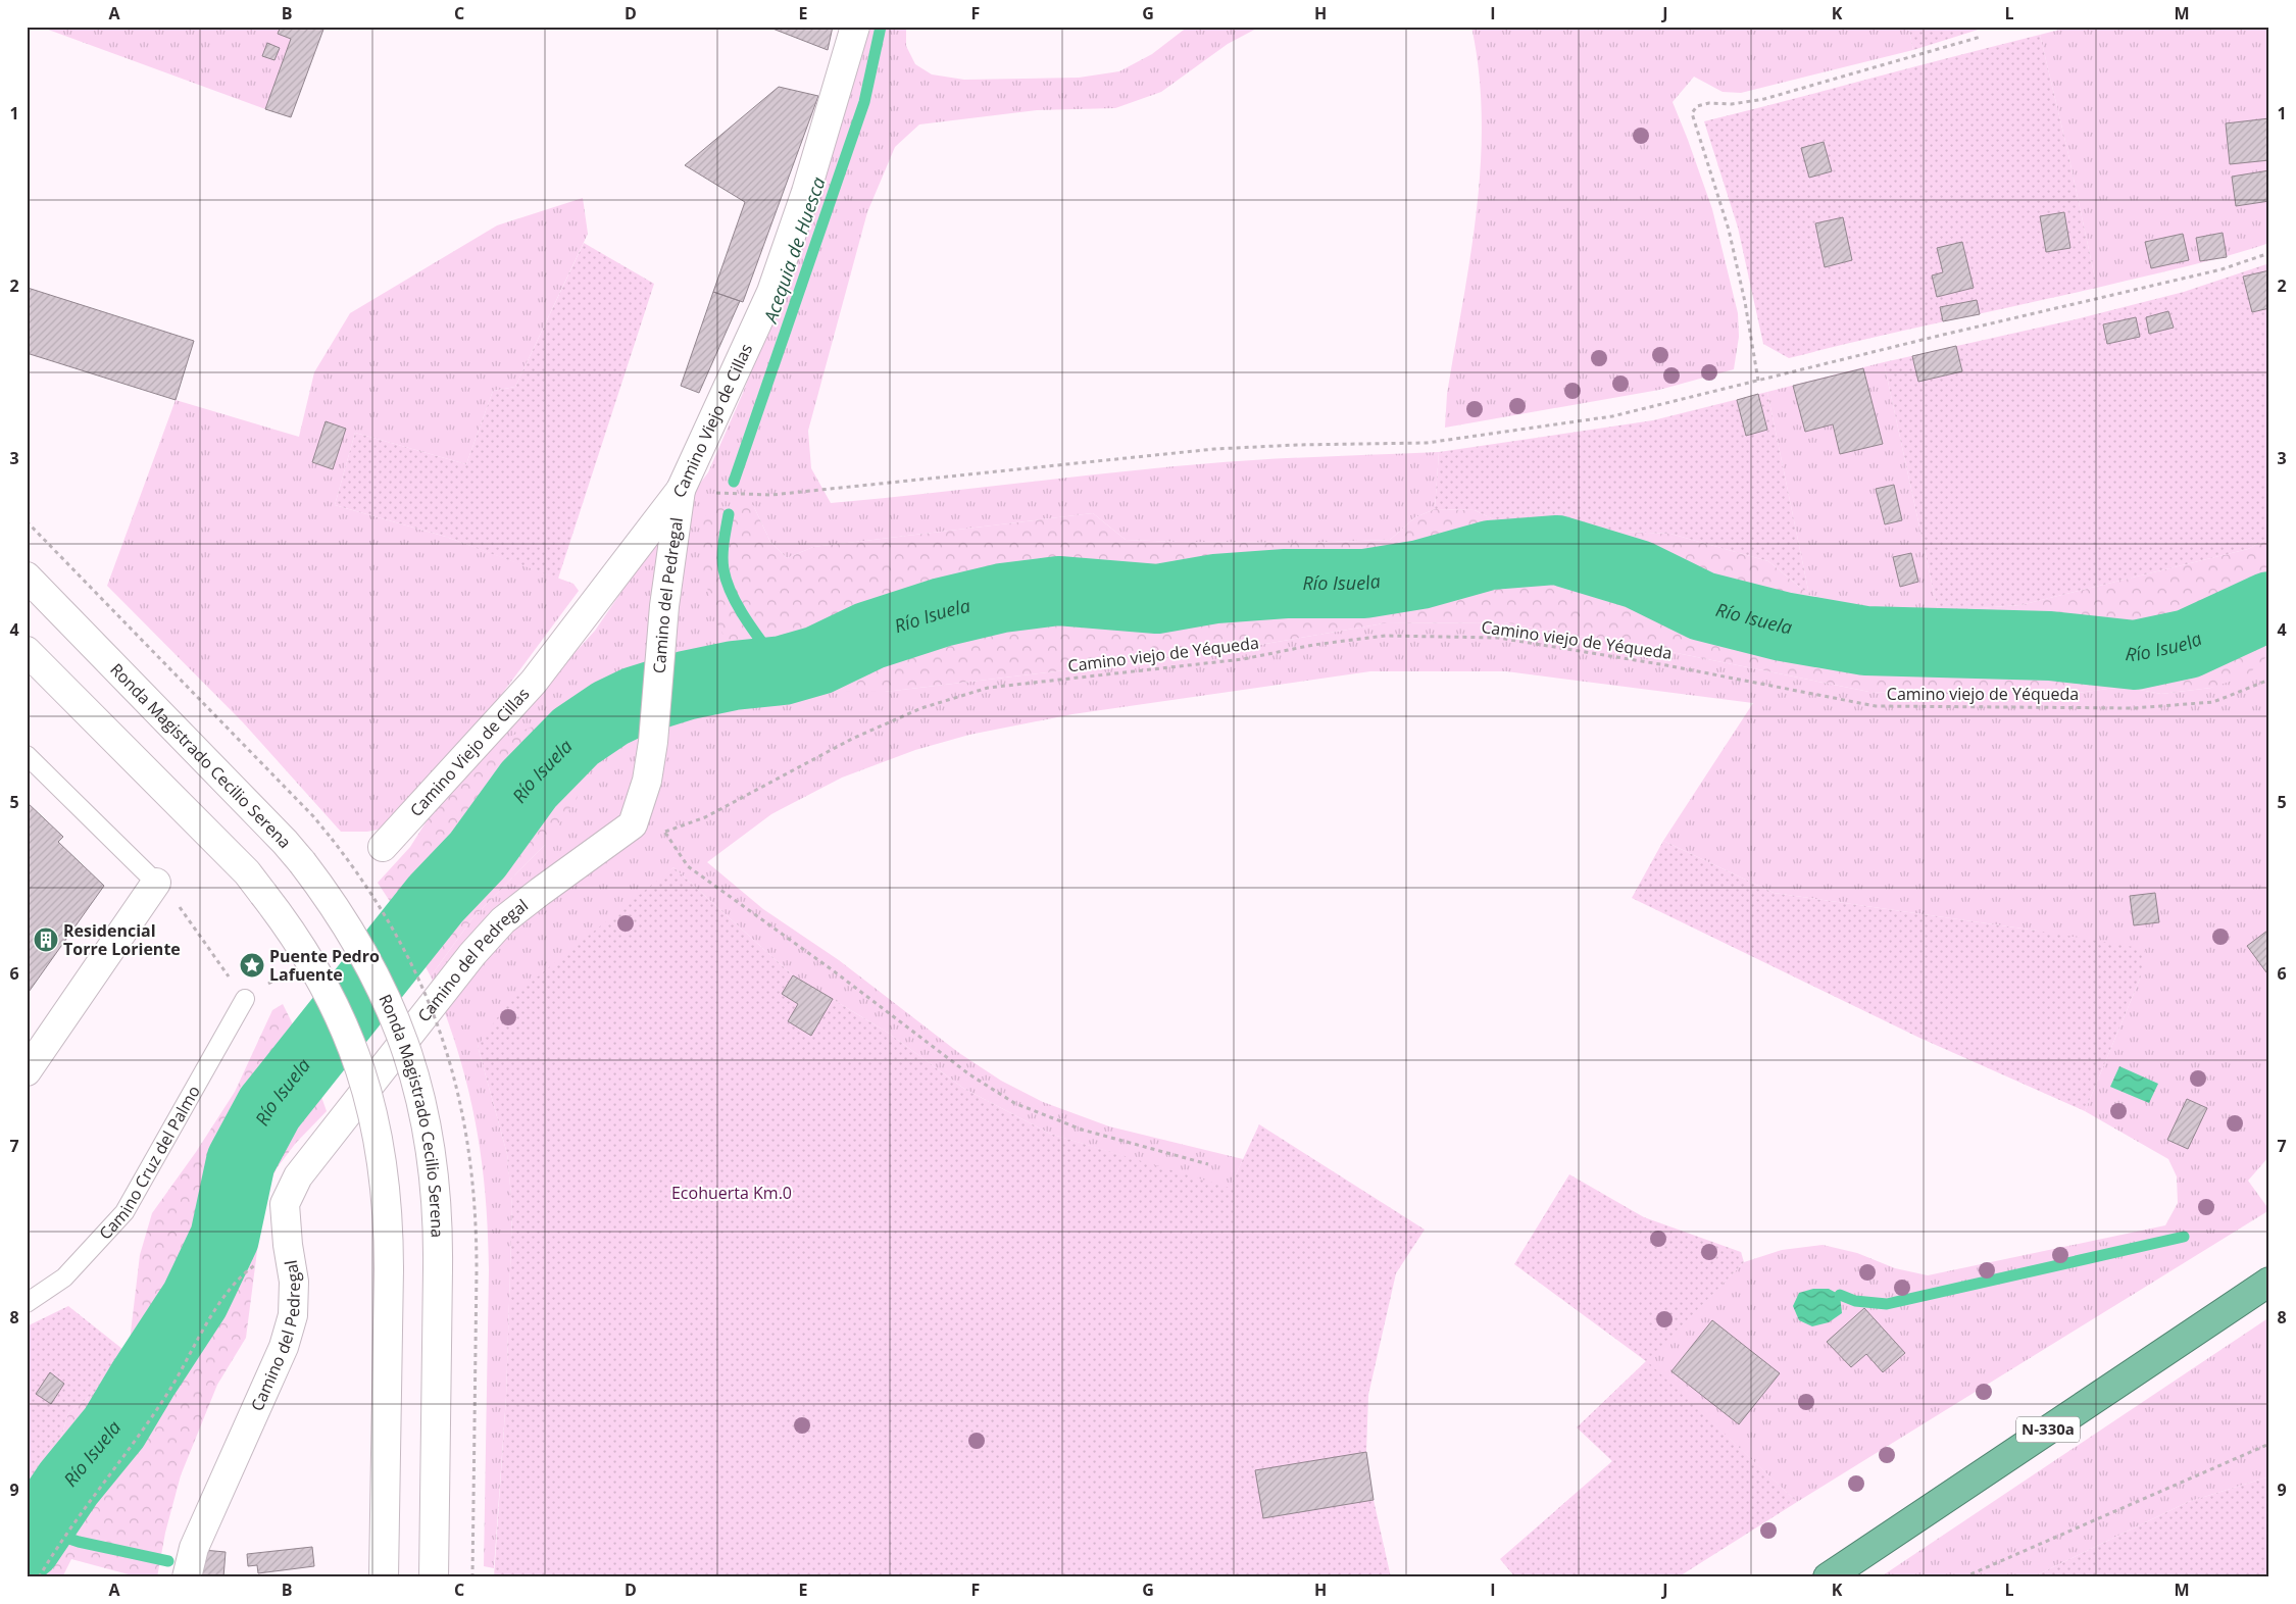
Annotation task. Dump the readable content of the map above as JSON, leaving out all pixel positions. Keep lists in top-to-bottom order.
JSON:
{
  "streets": {
    "highway": ["N-330a"],
    "street": ["Camino Viejo de Cillas", "Camino del Pedregal", "Ronda Magistrado Cecilio Serena"],
    "lane": ["Camino Cruz del Palmo"],
    "path": ["Camino viejo de Yéqueda"]
  },
  "crossings": [
    ["Camino Viejo de Cillas", "Camino del Pedregal"]
  ],
  "water": ["Acequia de Huesca", "Río Isuela"],
  "parks": ["Ecohuerta Km.0"],
  "places": {
    "building": ["Residencial Torre Loriente"],
    "place": ["Puente Pedro Lafuente"]
  },
  "grid": {
    "columns": [
      "A",
      "B",
      "C",
      "D",
      "E",
      "F",
      "G",
      "H",
      "I",
      "J",
      "K",
      "L",
      "M"
    ],
    "rows": [
      "1",
      "2",
      "3",
      "4",
      "5",
      "6",
      "7",
      "8",
      "9"
    ]
  }
}
